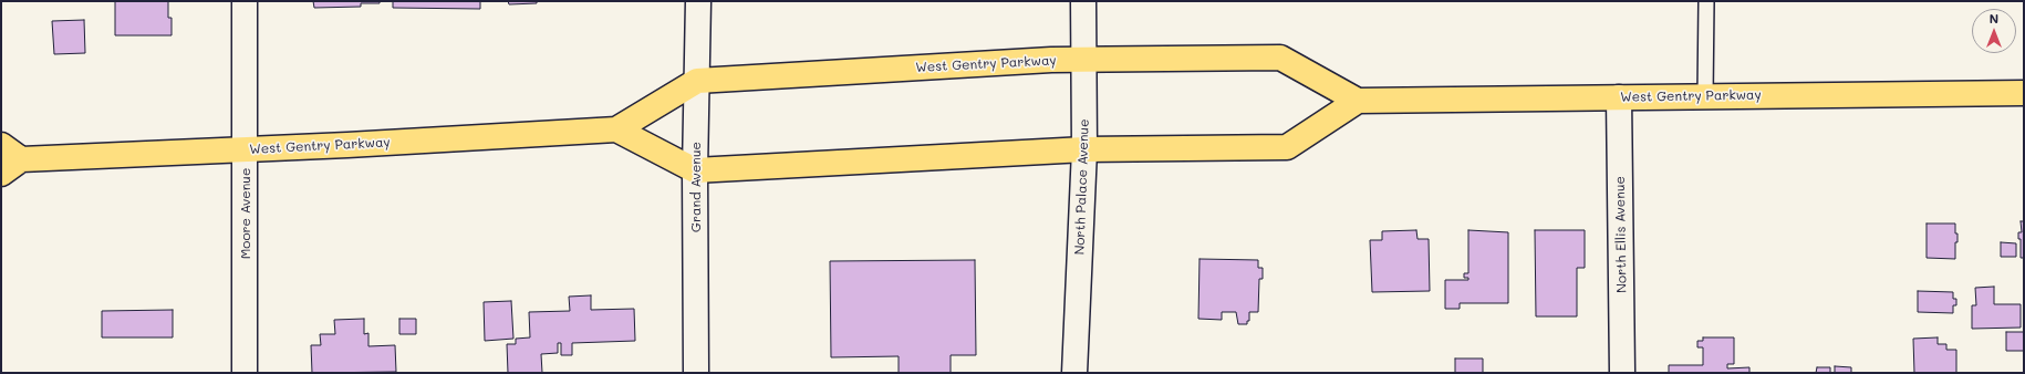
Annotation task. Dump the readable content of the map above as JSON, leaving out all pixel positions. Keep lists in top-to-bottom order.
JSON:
{
  "streets": {
    "main road": ["West Gentry Parkway"],
    "street": [
      "Grand Avenue",
      "North Palace Avenue",
      "Moore Avenue",
      "North Ellis Avenue"
    ]
  },
  "crossings": [
    ["West Gentry Parkway", "Grand Avenue"],
    ["West Gentry Parkway", "North Palace Avenue"],
    ["West Gentry Parkway", "Moore Avenue"],
    ["West Gentry Parkway", "North Ellis Avenue"]
  ],
  "north": "top"
}
